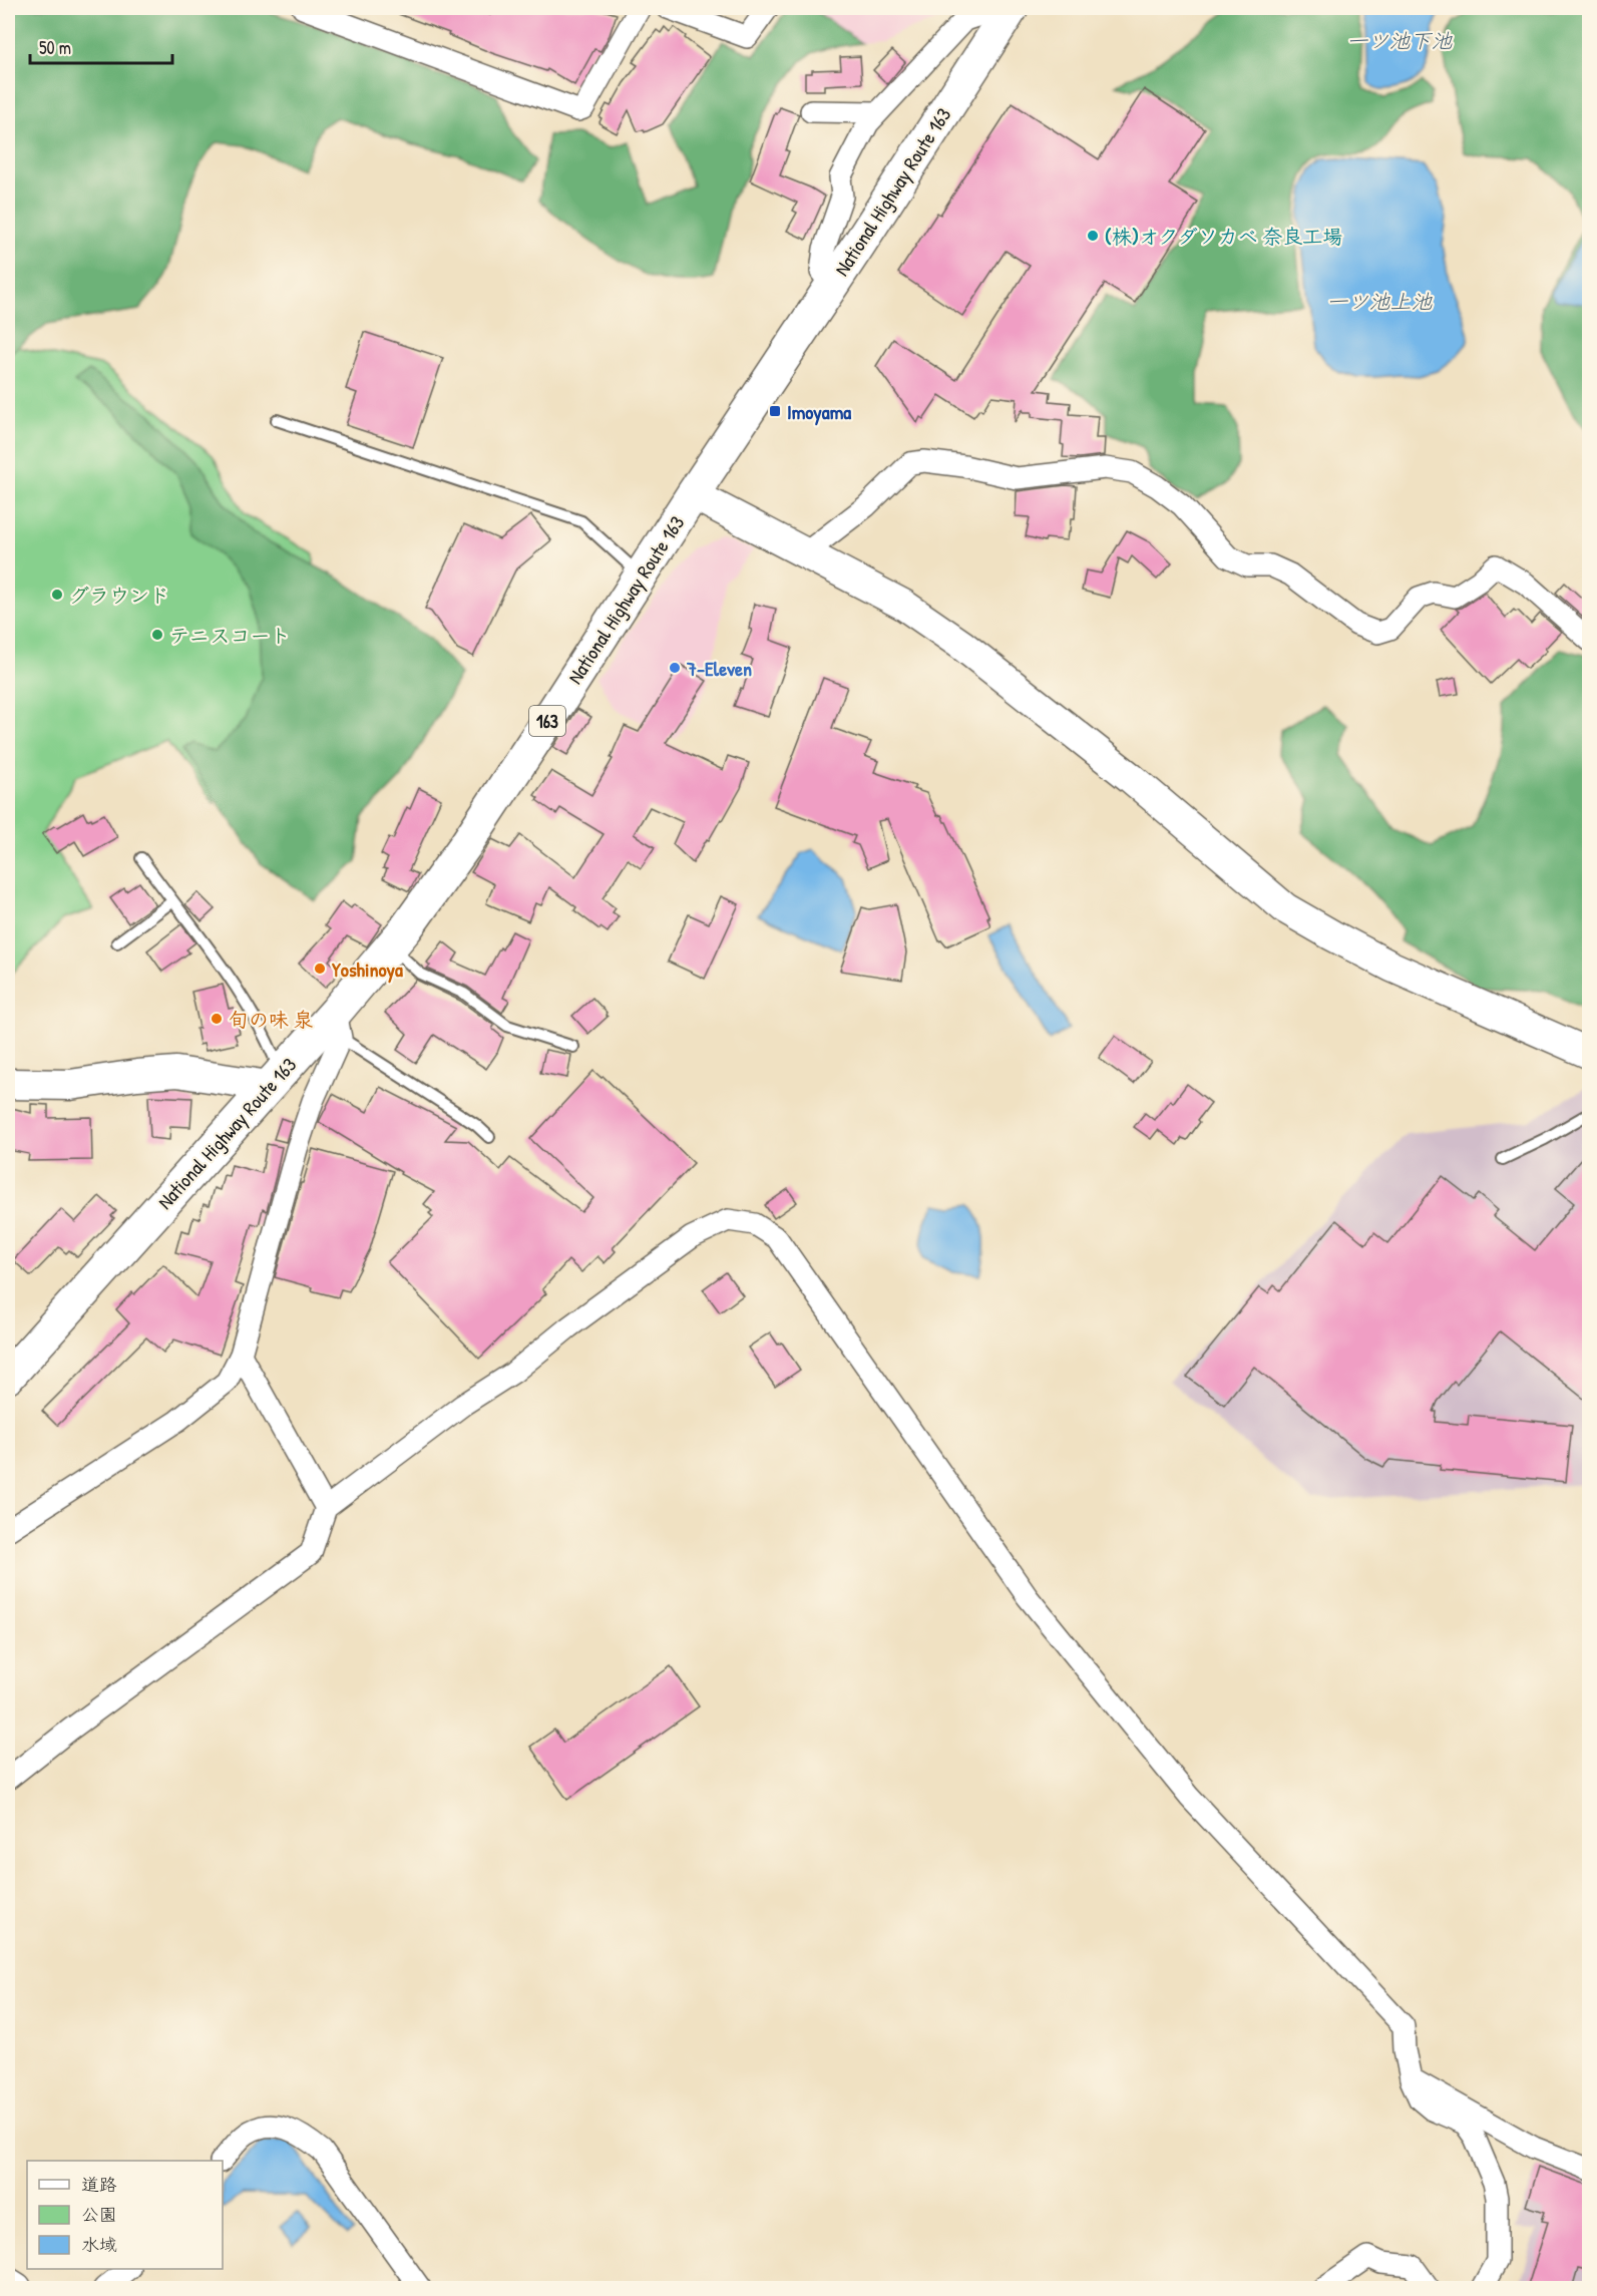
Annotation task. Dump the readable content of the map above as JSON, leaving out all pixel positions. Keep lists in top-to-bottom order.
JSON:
{
  "streets": {
    "highway": ["National Highway Route 163", "163"]
  },
  "water": ["一ツ池下池", "一ツ池上池"],
  "places": {
    "other": [
      "(株)オクダソカベ 奈良工場",
      "グラウンド",
      "テニスコート",
      "7-Eleven",
      "Yoshinoya",
      "旬の味 泉"
    ],
    "transit": ["Imoyama"]
  },
  "legend": ["道路", "公園", "水域"],
  "scale_bar": "50 m"
}
